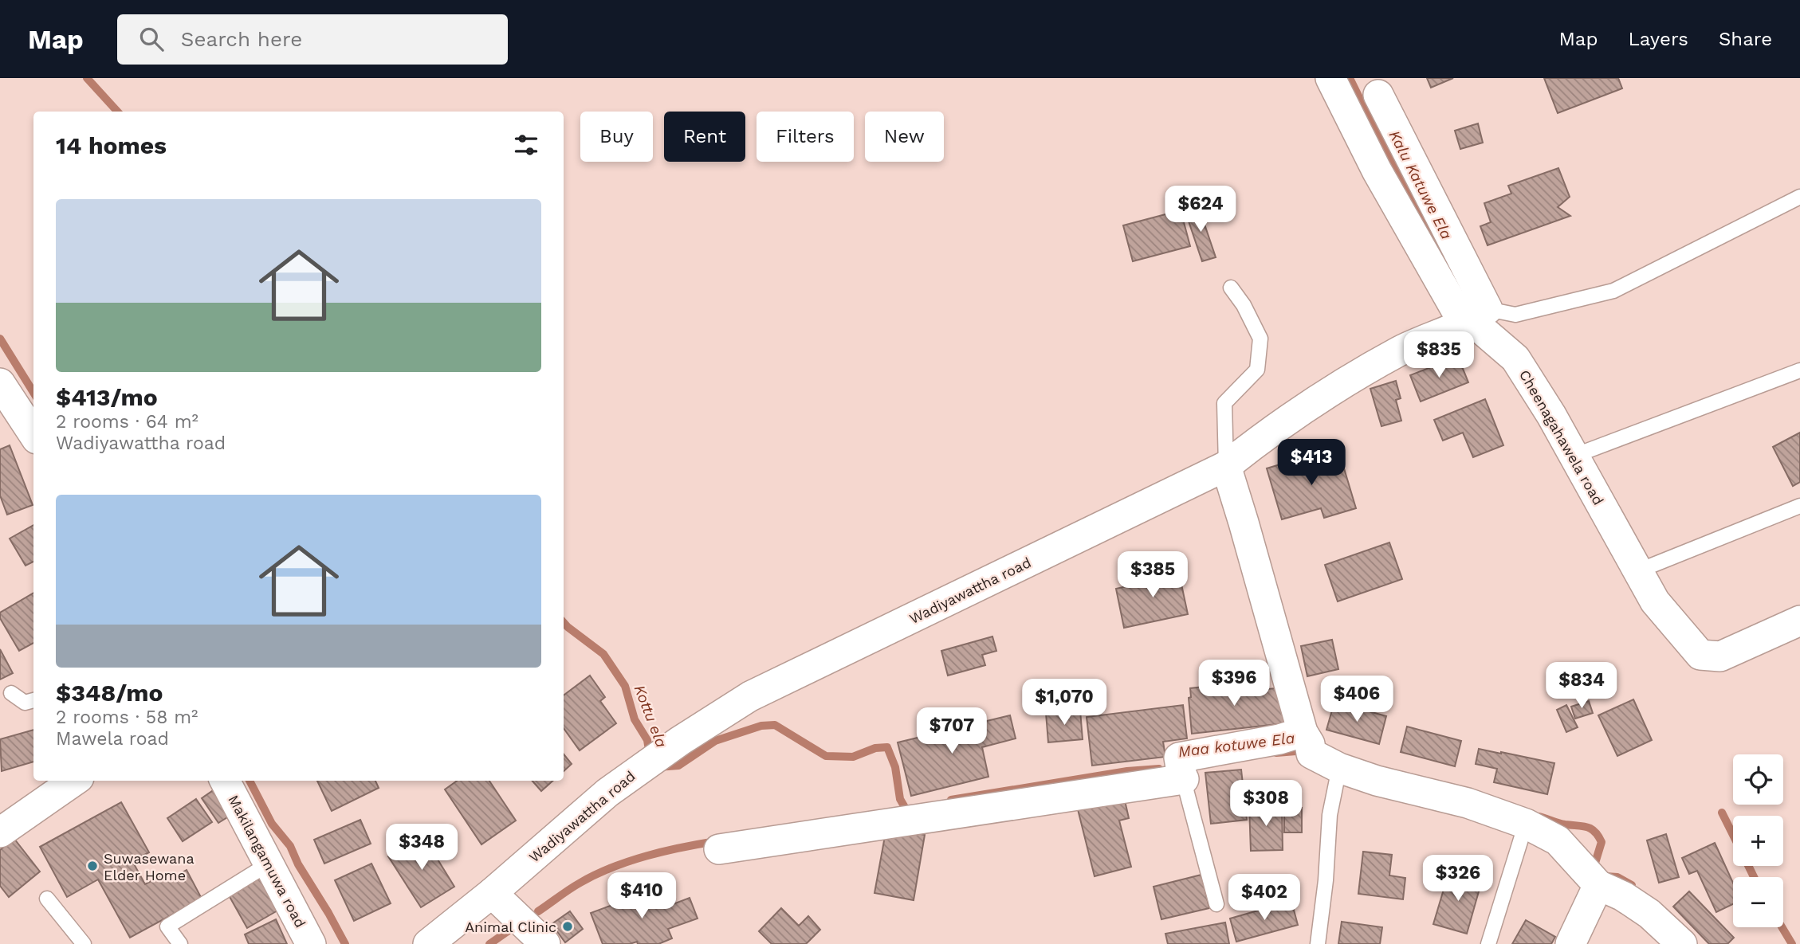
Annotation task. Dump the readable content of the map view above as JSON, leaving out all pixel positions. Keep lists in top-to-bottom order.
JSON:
{
  "streets": {
    "street": ["Cheenagahawela road", "Wadiyawattha road", "Makilangamuwa road"]
  },
  "crossings": [
    ["Cheenagahawela road", "Wadiyawattha road"]
  ],
  "water": ["Kalu Katuwe Ela", "Kottu ela", "Maa kotuwe Ela"],
  "places": ["Suwasewana Elder Home", "Animal Clinic"],
  "page": {
    "header": "Map",
    "search": "Search here",
    "nav": ["Map", "Layers", "Share"],
    "chip": [
      "Buy",
      "Rent",
      "Filters",
      "New"
    ],
    "heading": "14 homes",
    "list": [
      {
        "name": "$413/mo",
        "note": "2 rooms · 64 m² · Wadiyawattha road"
      },
      {
        "name": "$348/mo",
        "note": "2 rooms · 58 m² · Mawela road"
      }
    ],
    "price": [
      "$624",
      "$835",
      "$413",
      "$385",
      "$396",
      "$834",
      "$406",
      "$1,070",
      "$707",
      "$308",
      "$348",
      "$326",
      "$410",
      "$402"
    ],
    "map_buttons": ["+", "−"]
  }
}
